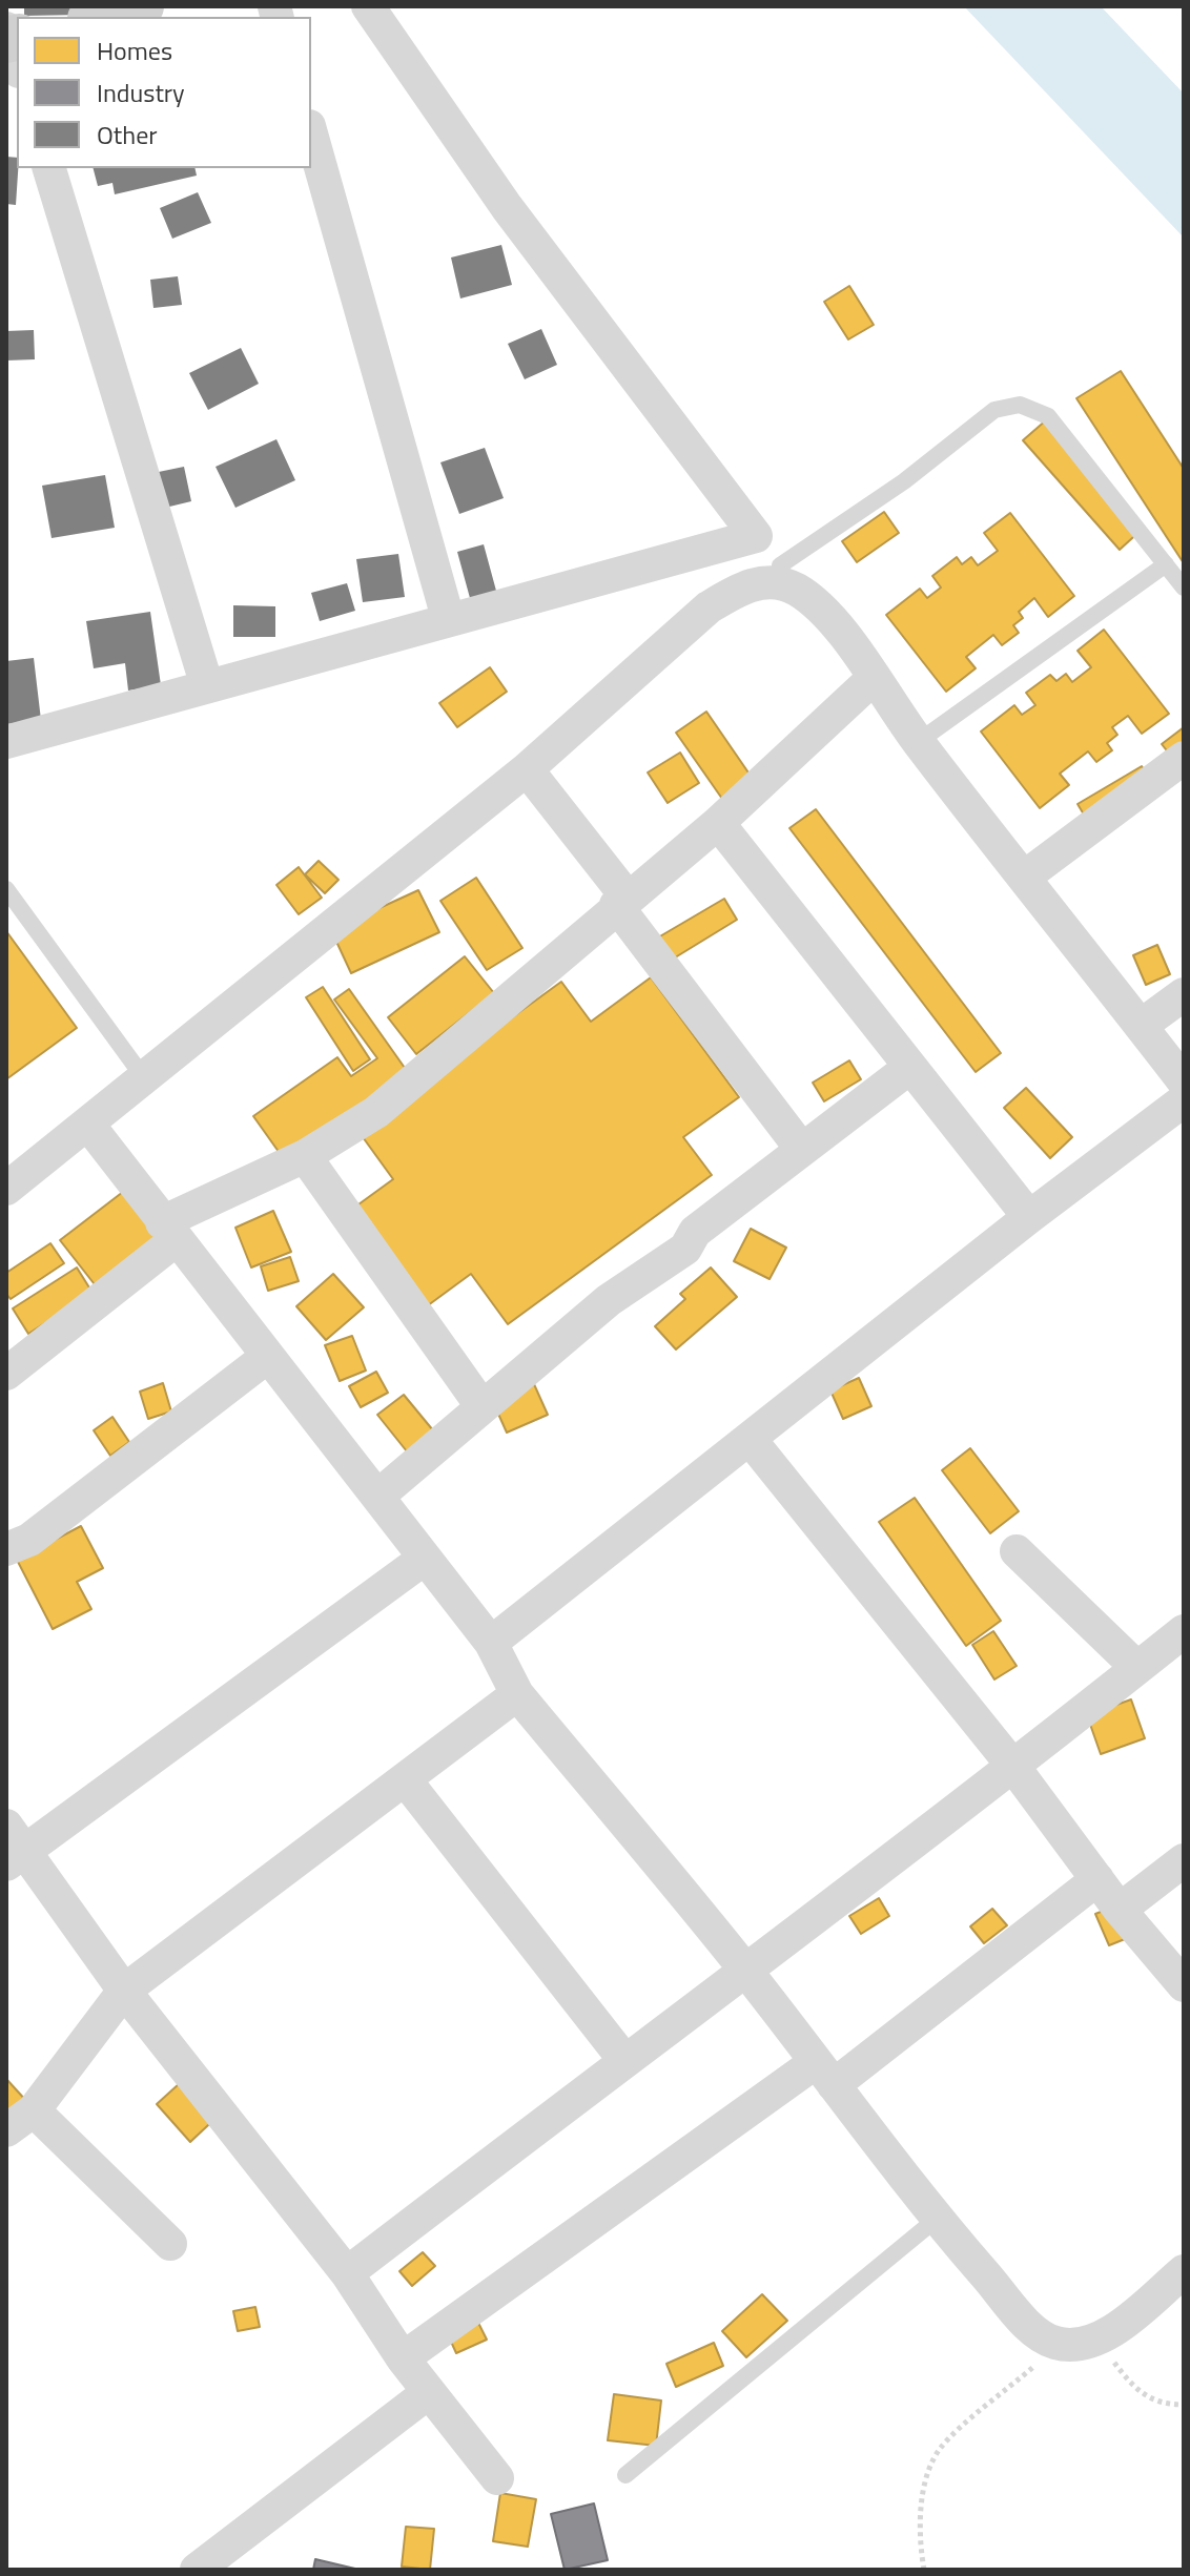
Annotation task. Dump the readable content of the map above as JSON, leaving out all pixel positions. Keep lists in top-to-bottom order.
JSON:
{
  "legend": ["Homes", "Industry", "Other"]
}
